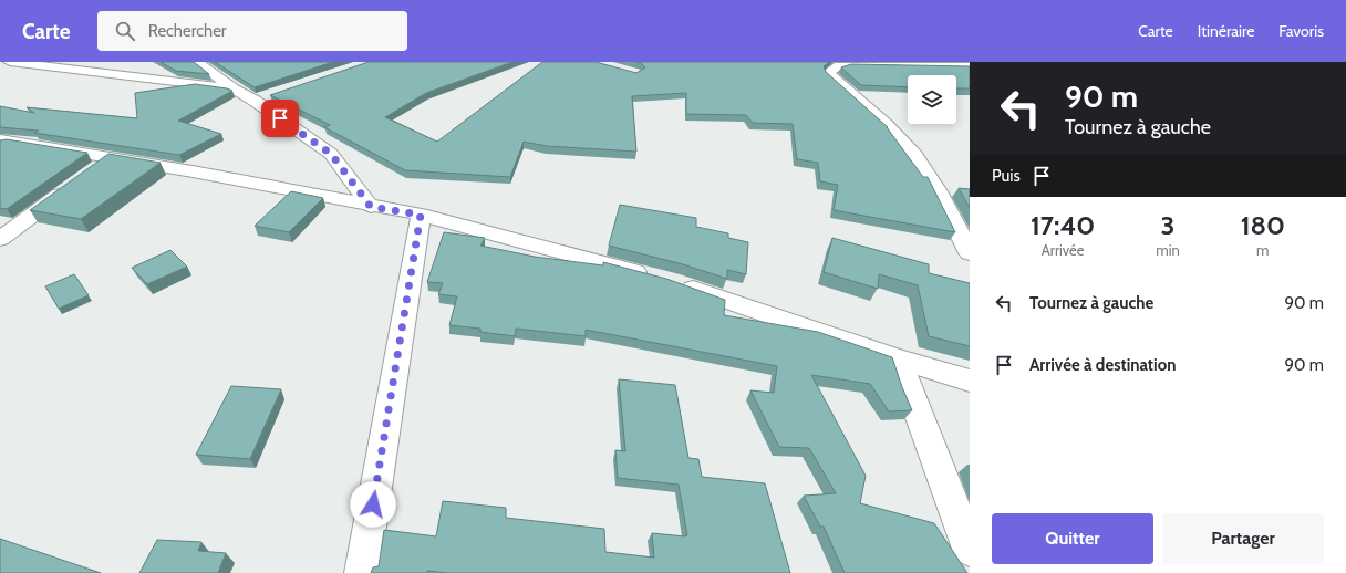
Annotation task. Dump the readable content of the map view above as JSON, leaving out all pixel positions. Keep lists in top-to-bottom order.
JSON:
{
  "page": {
    "header": "Carte",
    "search": "Rechercher",
    "nav": ["Carte", "Itinéraire", "Favoris"],
    "turn": ["90 m", "Tournez à gauche"],
    "then": "Puis",
    "eta": [
      "17:40",
      "Arrivée",
      "3",
      "min",
      "180",
      "m"
    ],
    "list": [
      {
        "name": "Tournez à gauche",
        "value": "90 m"
      },
      {
        "name": "Arrivée à destination",
        "value": "90 m"
      }
    ],
    "buttons": ["Quitter", "Partager"]
  }
}
